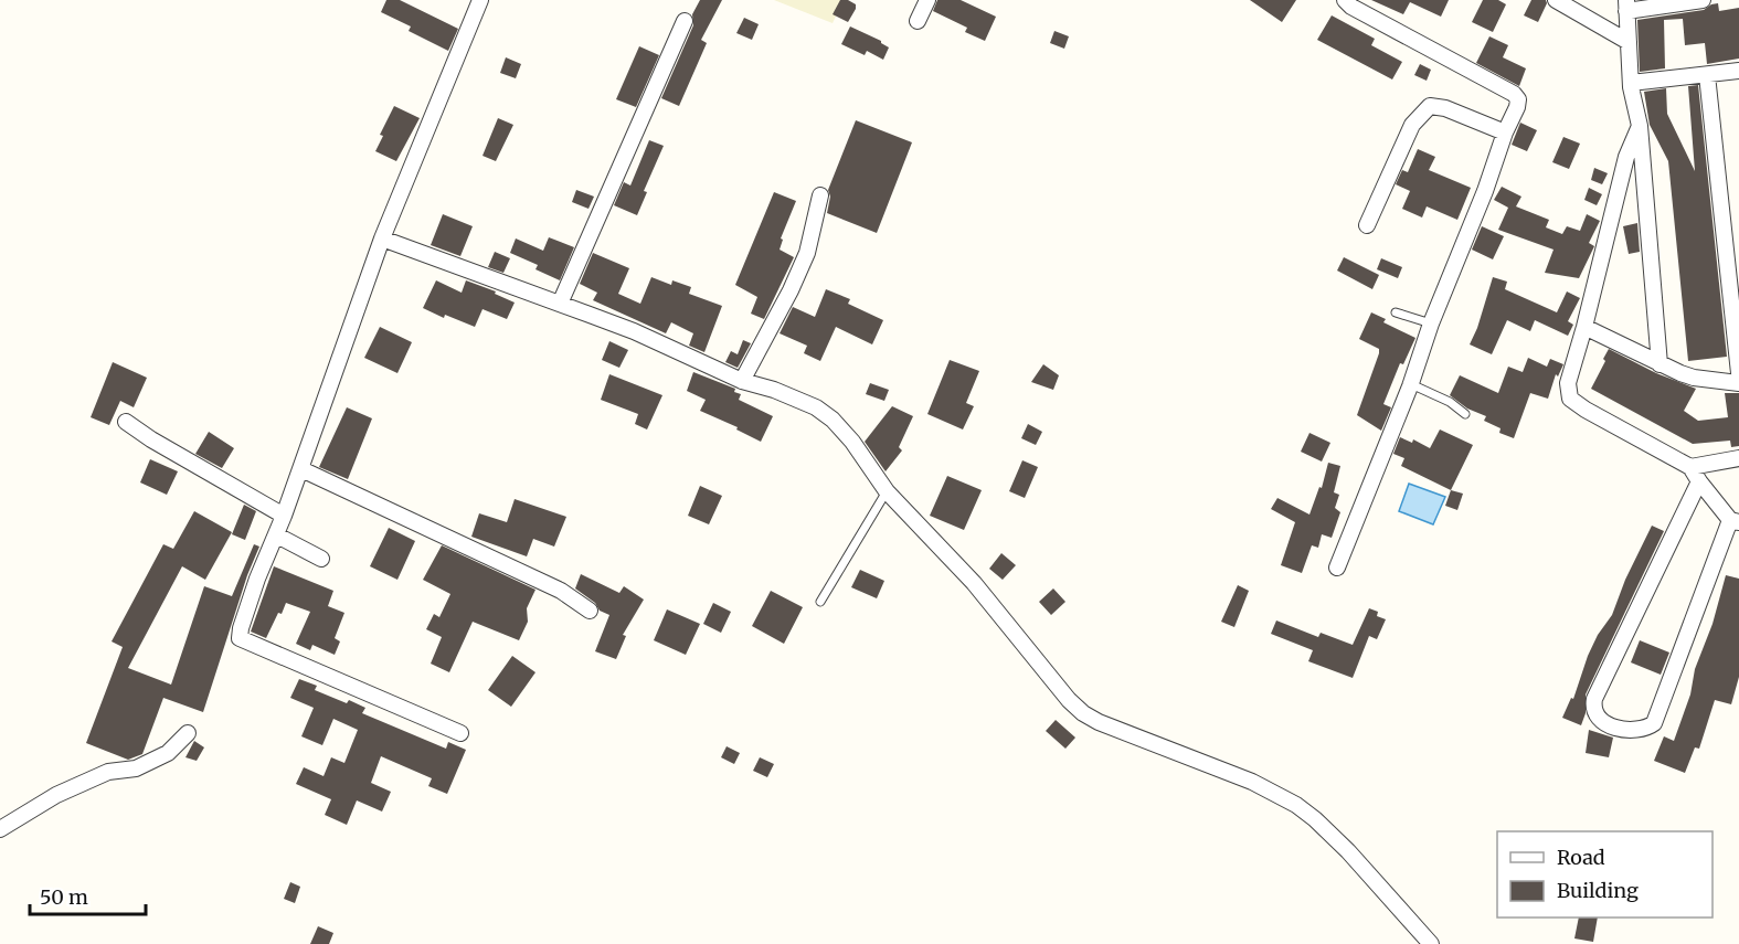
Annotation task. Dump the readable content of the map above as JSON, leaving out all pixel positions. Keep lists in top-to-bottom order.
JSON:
{
  "legend": ["Road", "Building"],
  "scale_bar": "50 m"
}
